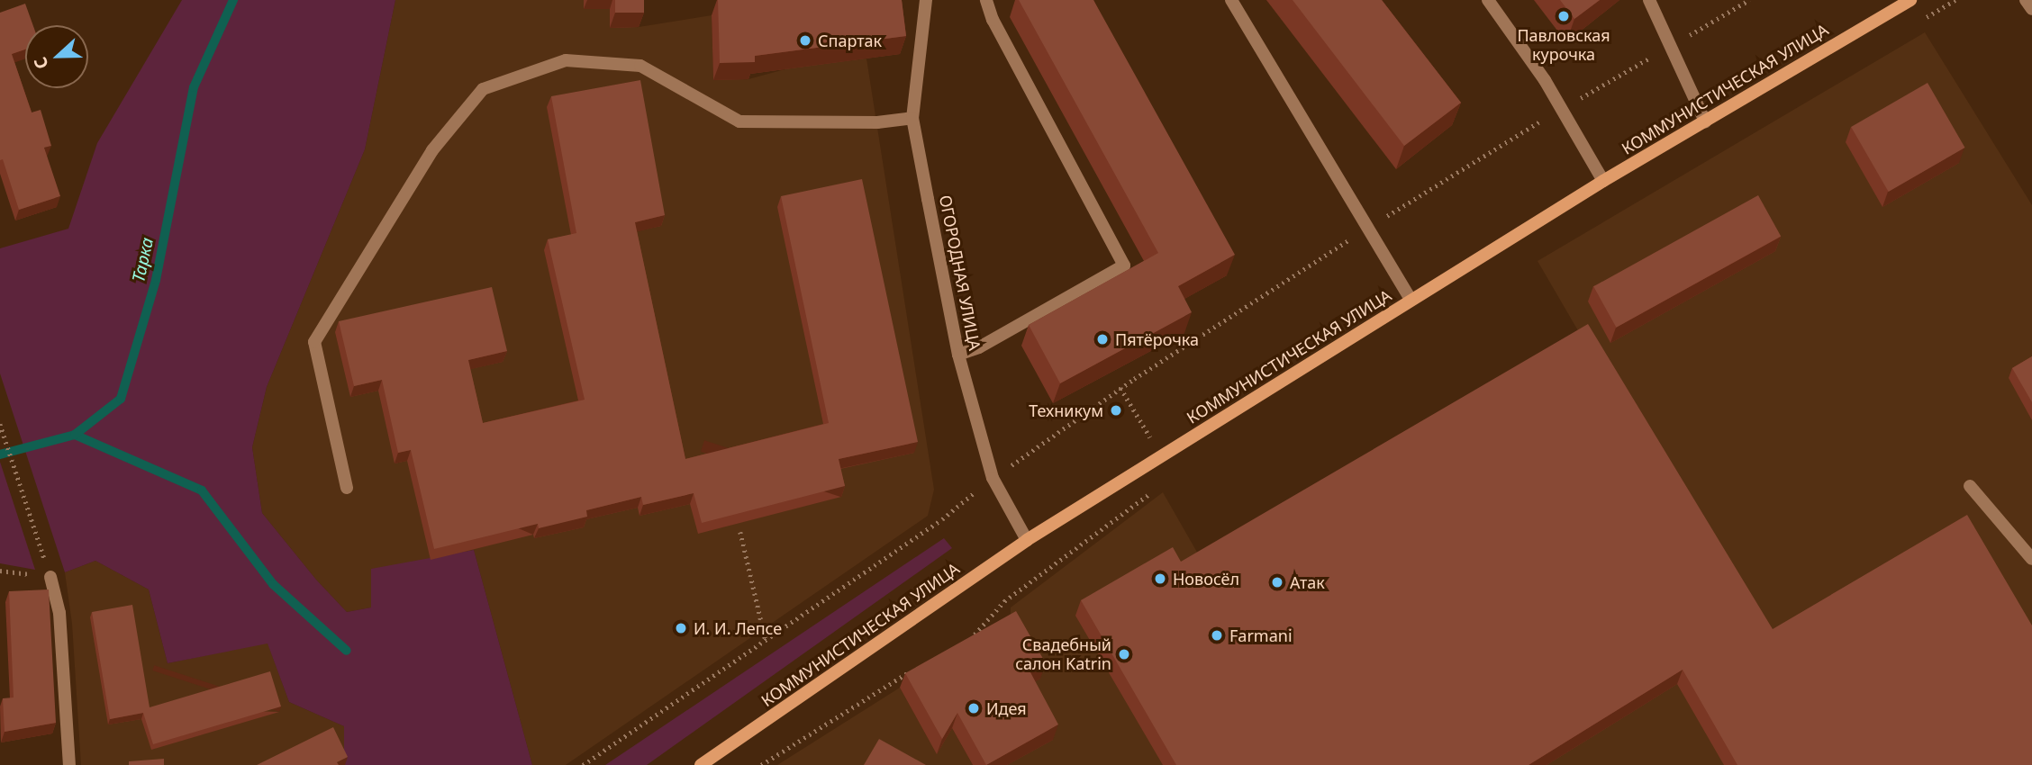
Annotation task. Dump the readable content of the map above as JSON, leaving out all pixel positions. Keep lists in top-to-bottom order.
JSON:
{
  "streets": {
    "main road": ["КОММУНИСТИЧЕСКАЯ УЛИЦА"],
    "street": ["ОГОРОДНАЯ УЛИЦА"]
  },
  "crossings": [
    ["КОММУНИСТИЧЕСКАЯ УЛИЦА", "ОГОРОДНАЯ УЛИЦА"]
  ],
  "water": ["Тарка"],
  "places": [
    "Павловская курочка",
    "Спартак",
    "Пятёрочка",
    "Техникум",
    "Новосёл",
    "Атак",
    "И. И. Лепсе",
    "Farmani",
    "Свадебный салон Katrin",
    "Идея"
  ],
  "north": "left"
}
